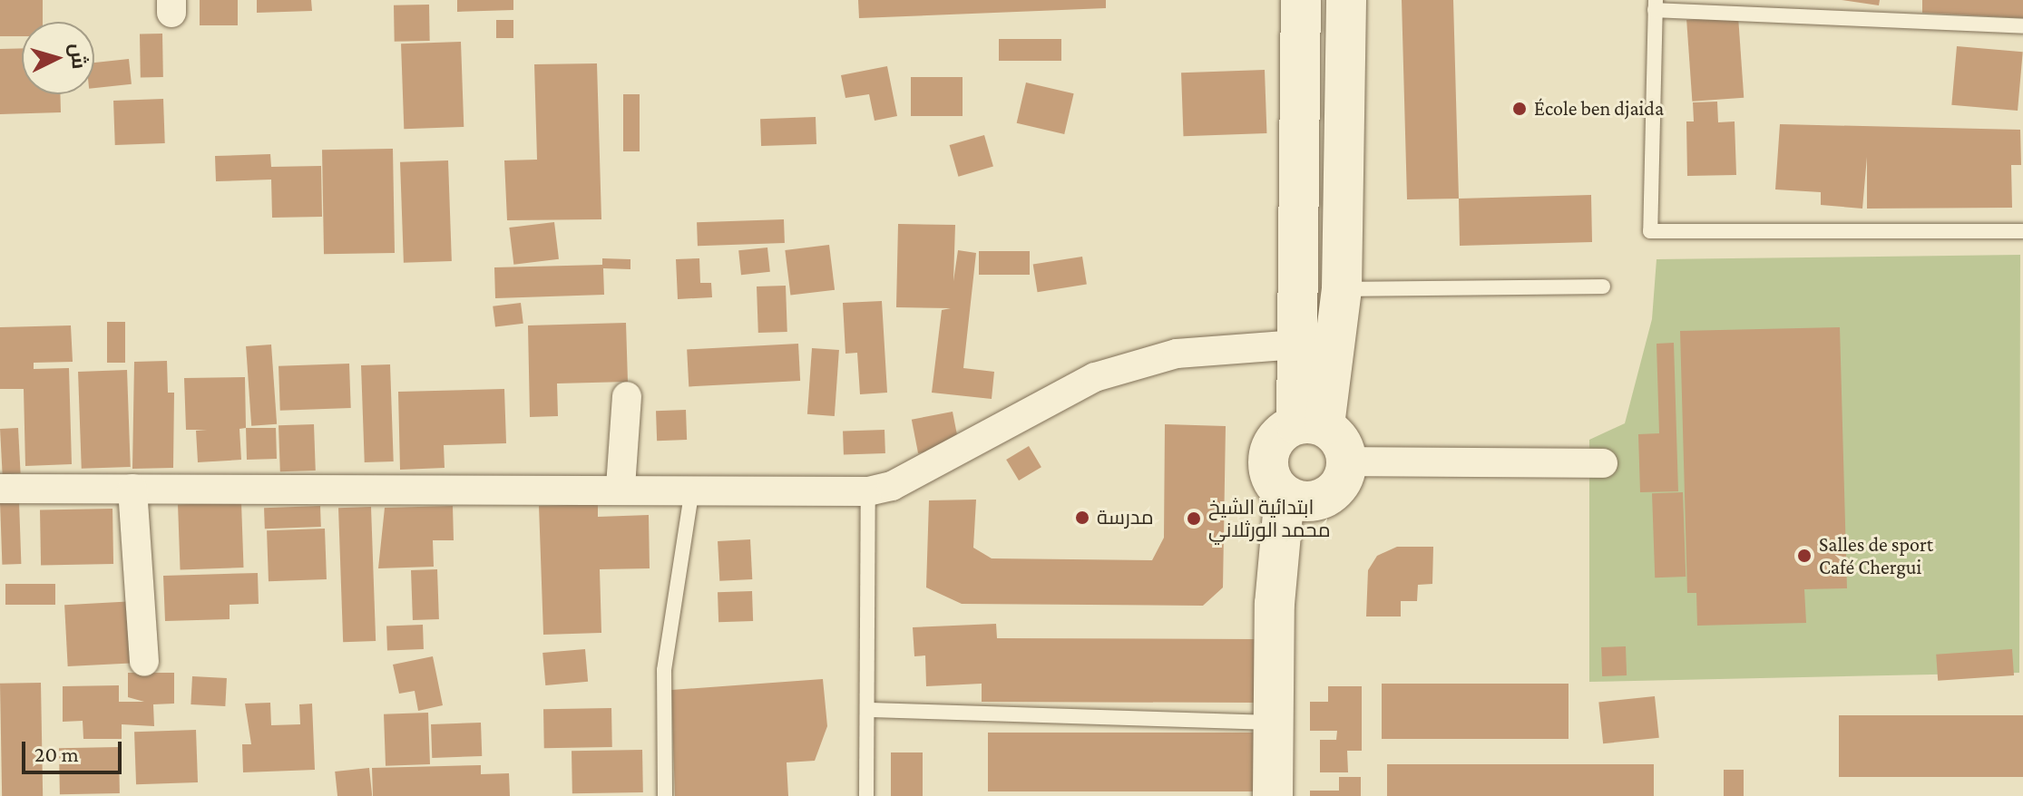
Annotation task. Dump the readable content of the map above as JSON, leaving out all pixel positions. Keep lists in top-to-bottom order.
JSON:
{
  "places": [
    "École ben djaida",
    "مدرسة",
    "ابتدائية الشيخ محمد الورثلاني",
    "Salles de sport Café Chergui"
  ],
  "scale_bar": "20 m",
  "north": "right"
}
